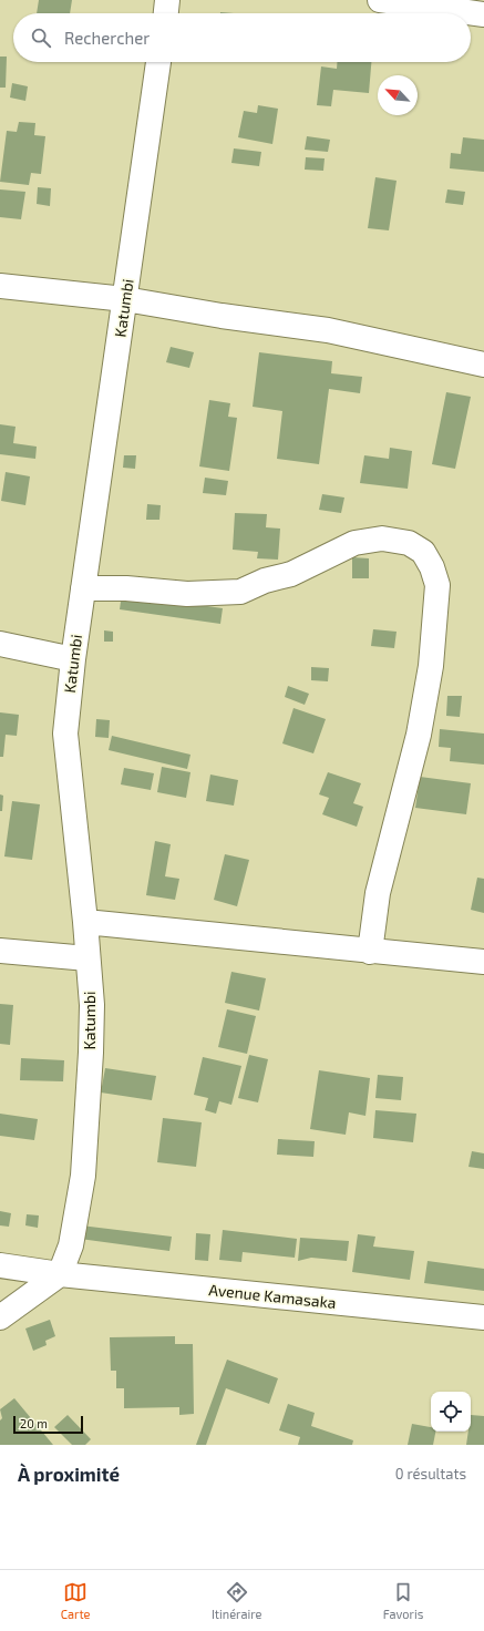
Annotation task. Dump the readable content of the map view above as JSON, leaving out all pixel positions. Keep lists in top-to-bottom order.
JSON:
{
  "streets": {
    "street": ["Katumbi", "Avenue Kamasaka"]
  },
  "crossings": [
    ["Katumbi", "Avenue Kamasaka"]
  ],
  "scale_bar": "20 m",
  "north": "top left",
  "page": {
    "search": "Rechercher",
    "scale": "20 m",
    "heading": ["À proximité", "0 résultats"],
    "nav": ["Carte", "Itinéraire", "Favoris"]
  }
}
